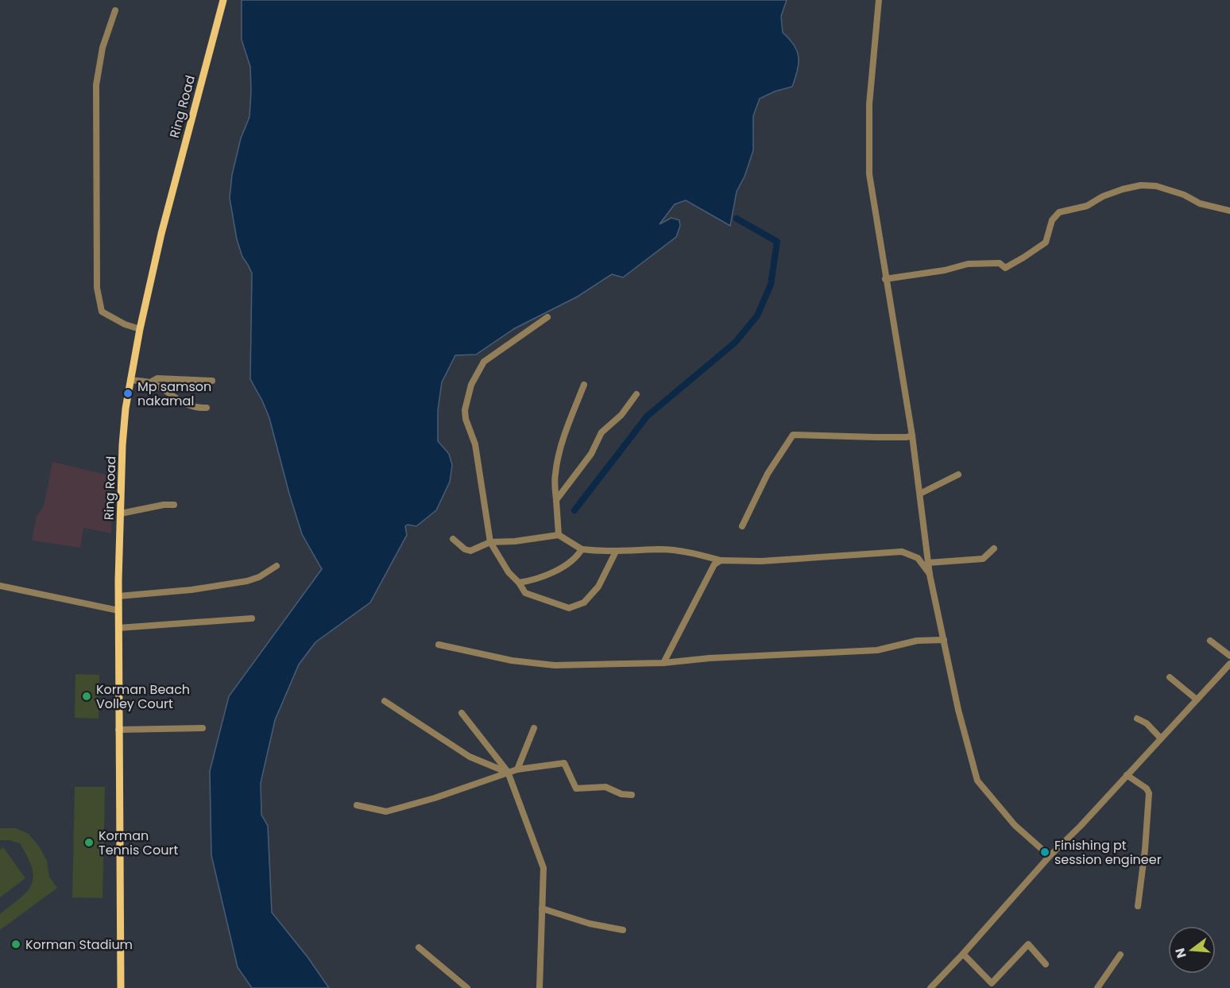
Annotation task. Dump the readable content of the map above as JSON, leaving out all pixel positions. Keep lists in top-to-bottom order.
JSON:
{
  "streets": {
    "main road": ["Ring Road"]
  },
  "places": [
    "Mp samson nakamal",
    "Korman Beach Volley Court",
    "Korman Tennis Court",
    "Finishing pt session engineer",
    "Korman Stadium"
  ],
  "north": "left"
}
